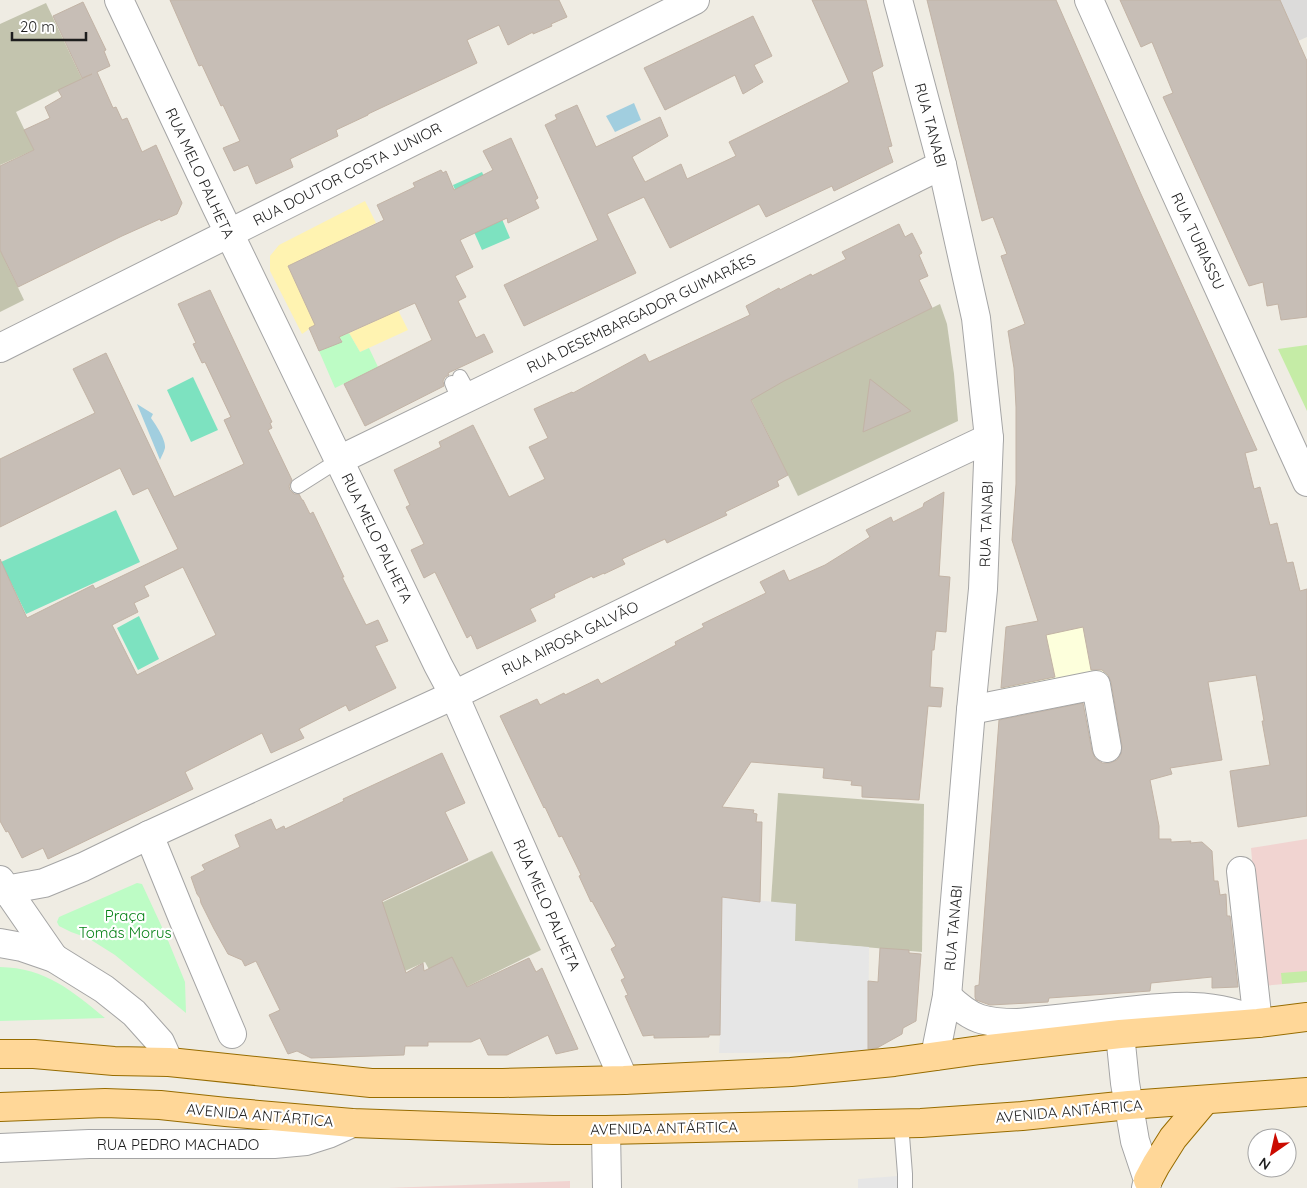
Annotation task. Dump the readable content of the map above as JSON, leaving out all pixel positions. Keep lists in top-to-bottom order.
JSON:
{
  "streets": {
    "main road": ["AVENIDA ANTÁRTICA"],
    "street": [
      "RUA TANABI",
      "RUA MELO PALHETA",
      "RUA DOUTOR COSTA JUNIOR",
      "RUA TURIASSU",
      "RUA DESEMBARGADOR GUIMARÃES",
      "RUA AIROSA GALVÃO",
      "RUA PEDRO MACHADO"
    ]
  },
  "crossings": [
    ["RUA TANABI", "RUA DESEMBARGADOR GUIMARÃES"],
    ["RUA TANABI", "RUA AIROSA GALVÃO"],
    ["RUA MELO PALHETA", "RUA DOUTOR COSTA JUNIOR"],
    ["RUA MELO PALHETA", "RUA DESEMBARGADOR GUIMARÃES"],
    ["RUA MELO PALHETA", "RUA AIROSA GALVÃO"],
    ["AVENIDA ANTÁRTICA", "RUA PEDRO MACHADO"]
  ],
  "parks": ["Praça Tomás Morus"],
  "scale_bar": "20 m",
  "north": "bottom left"
}
